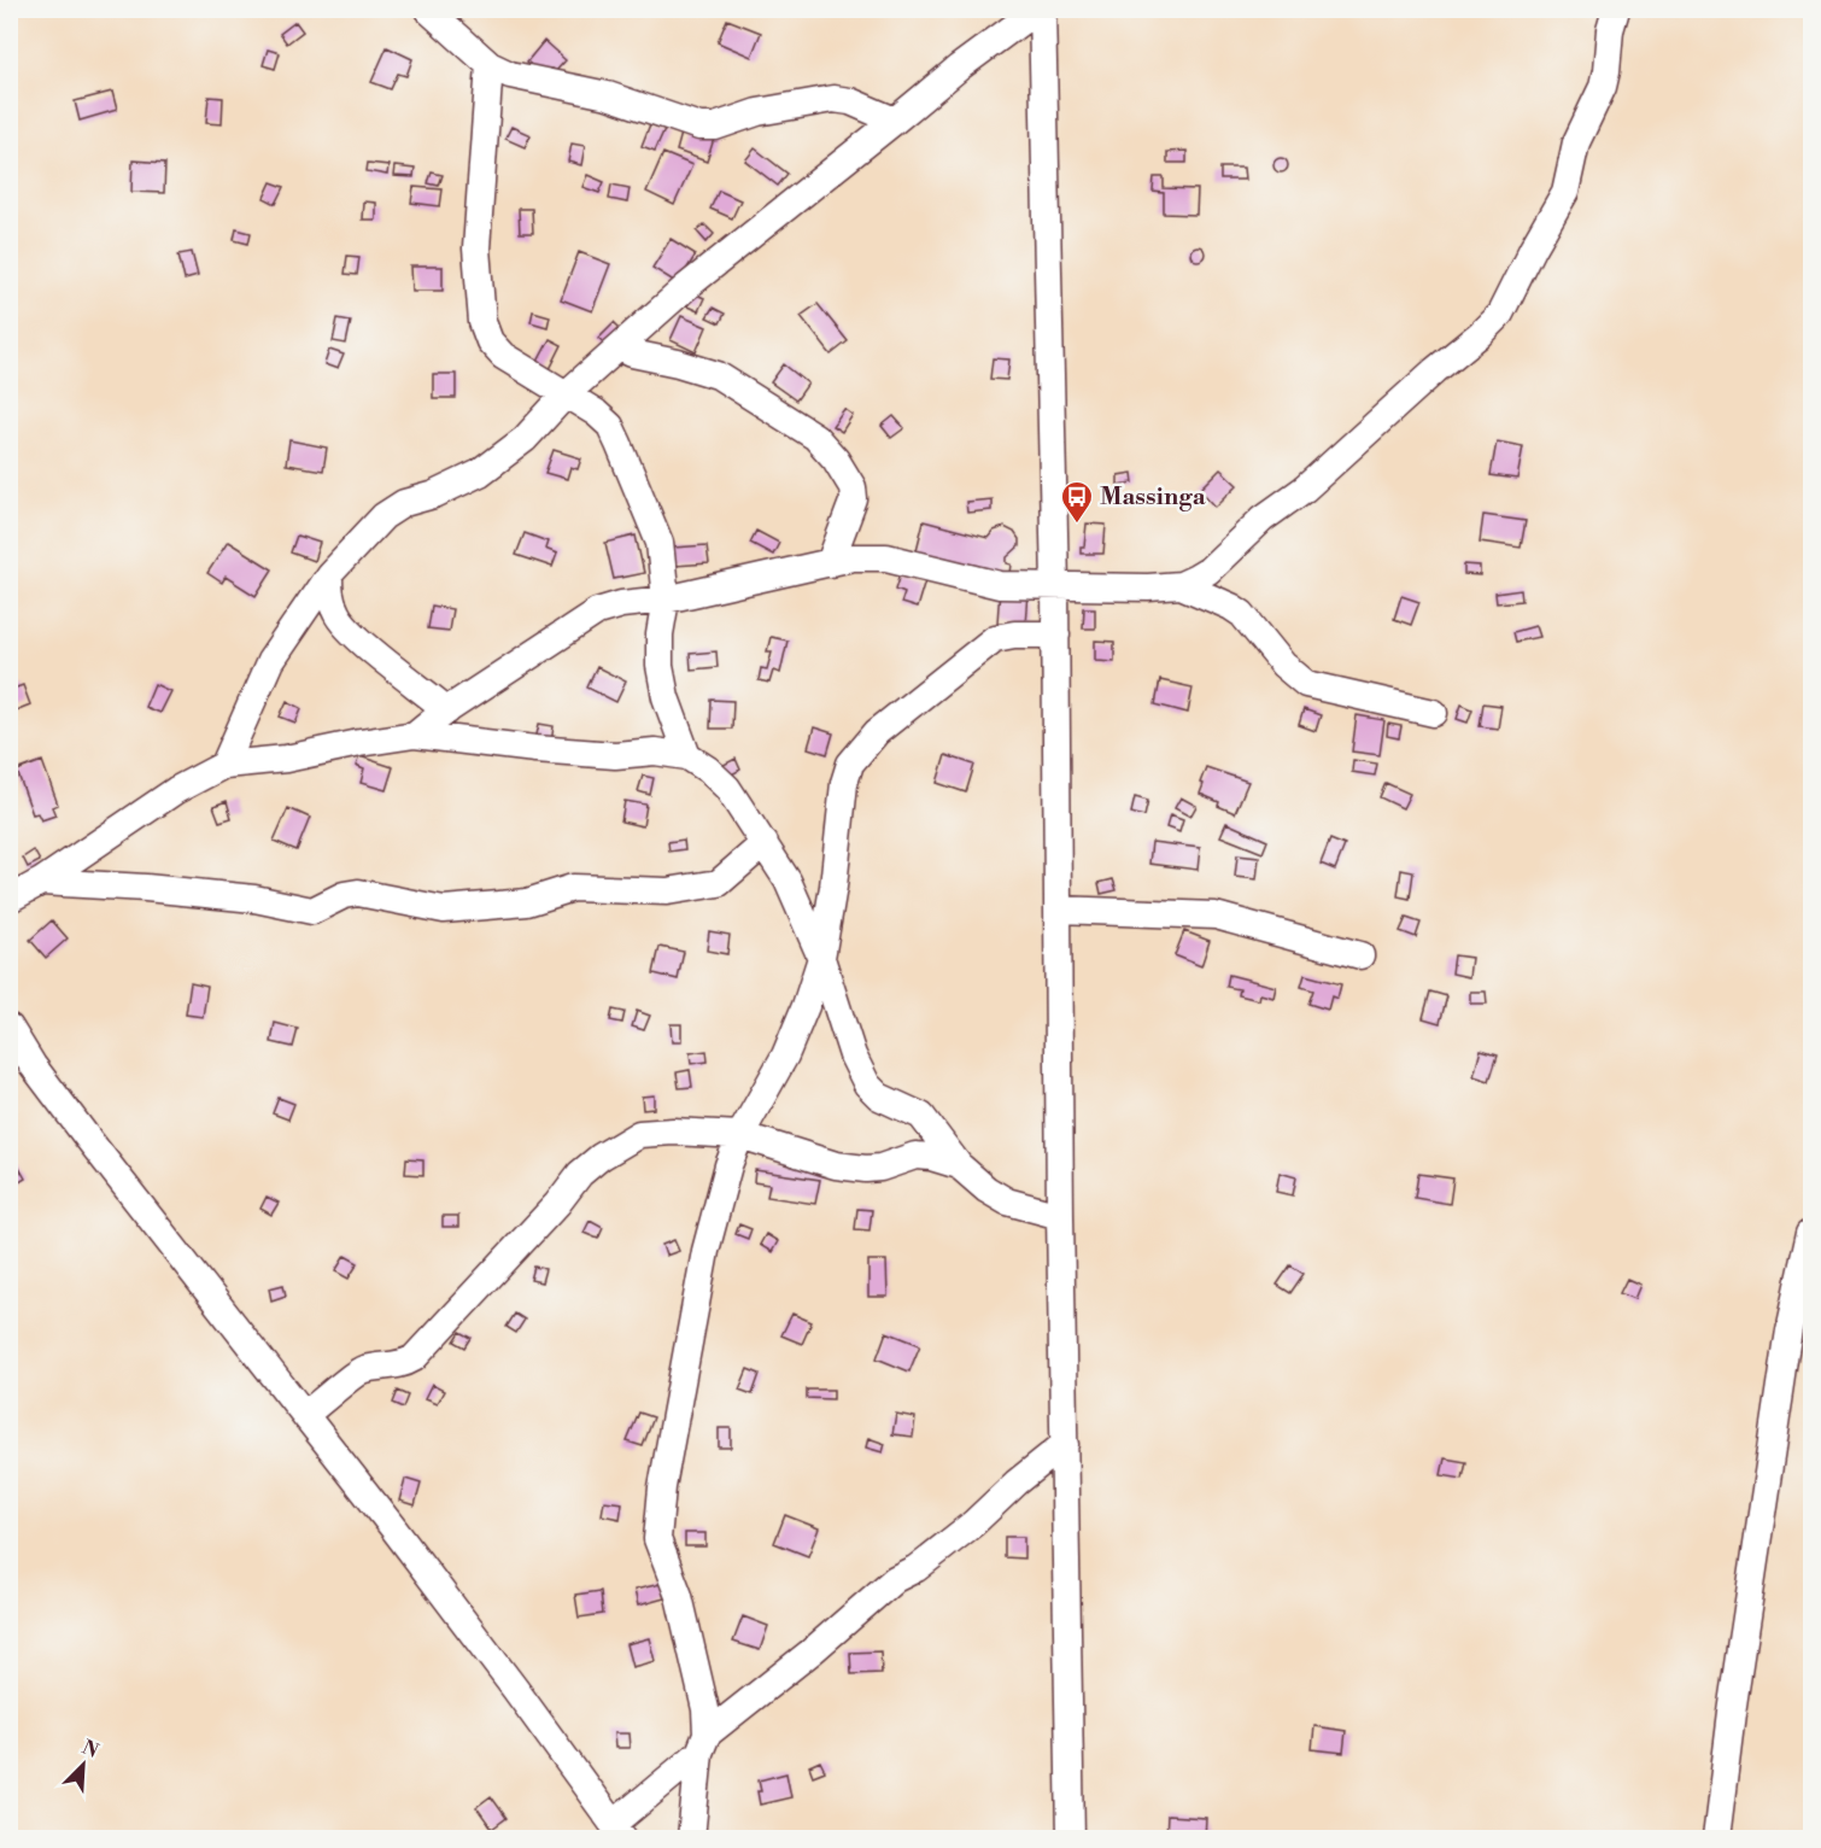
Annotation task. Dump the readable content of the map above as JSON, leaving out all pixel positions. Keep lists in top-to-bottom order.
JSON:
{
  "places": {
    "bus stop": ["Massinga"]
  },
  "north": "top right"
}
